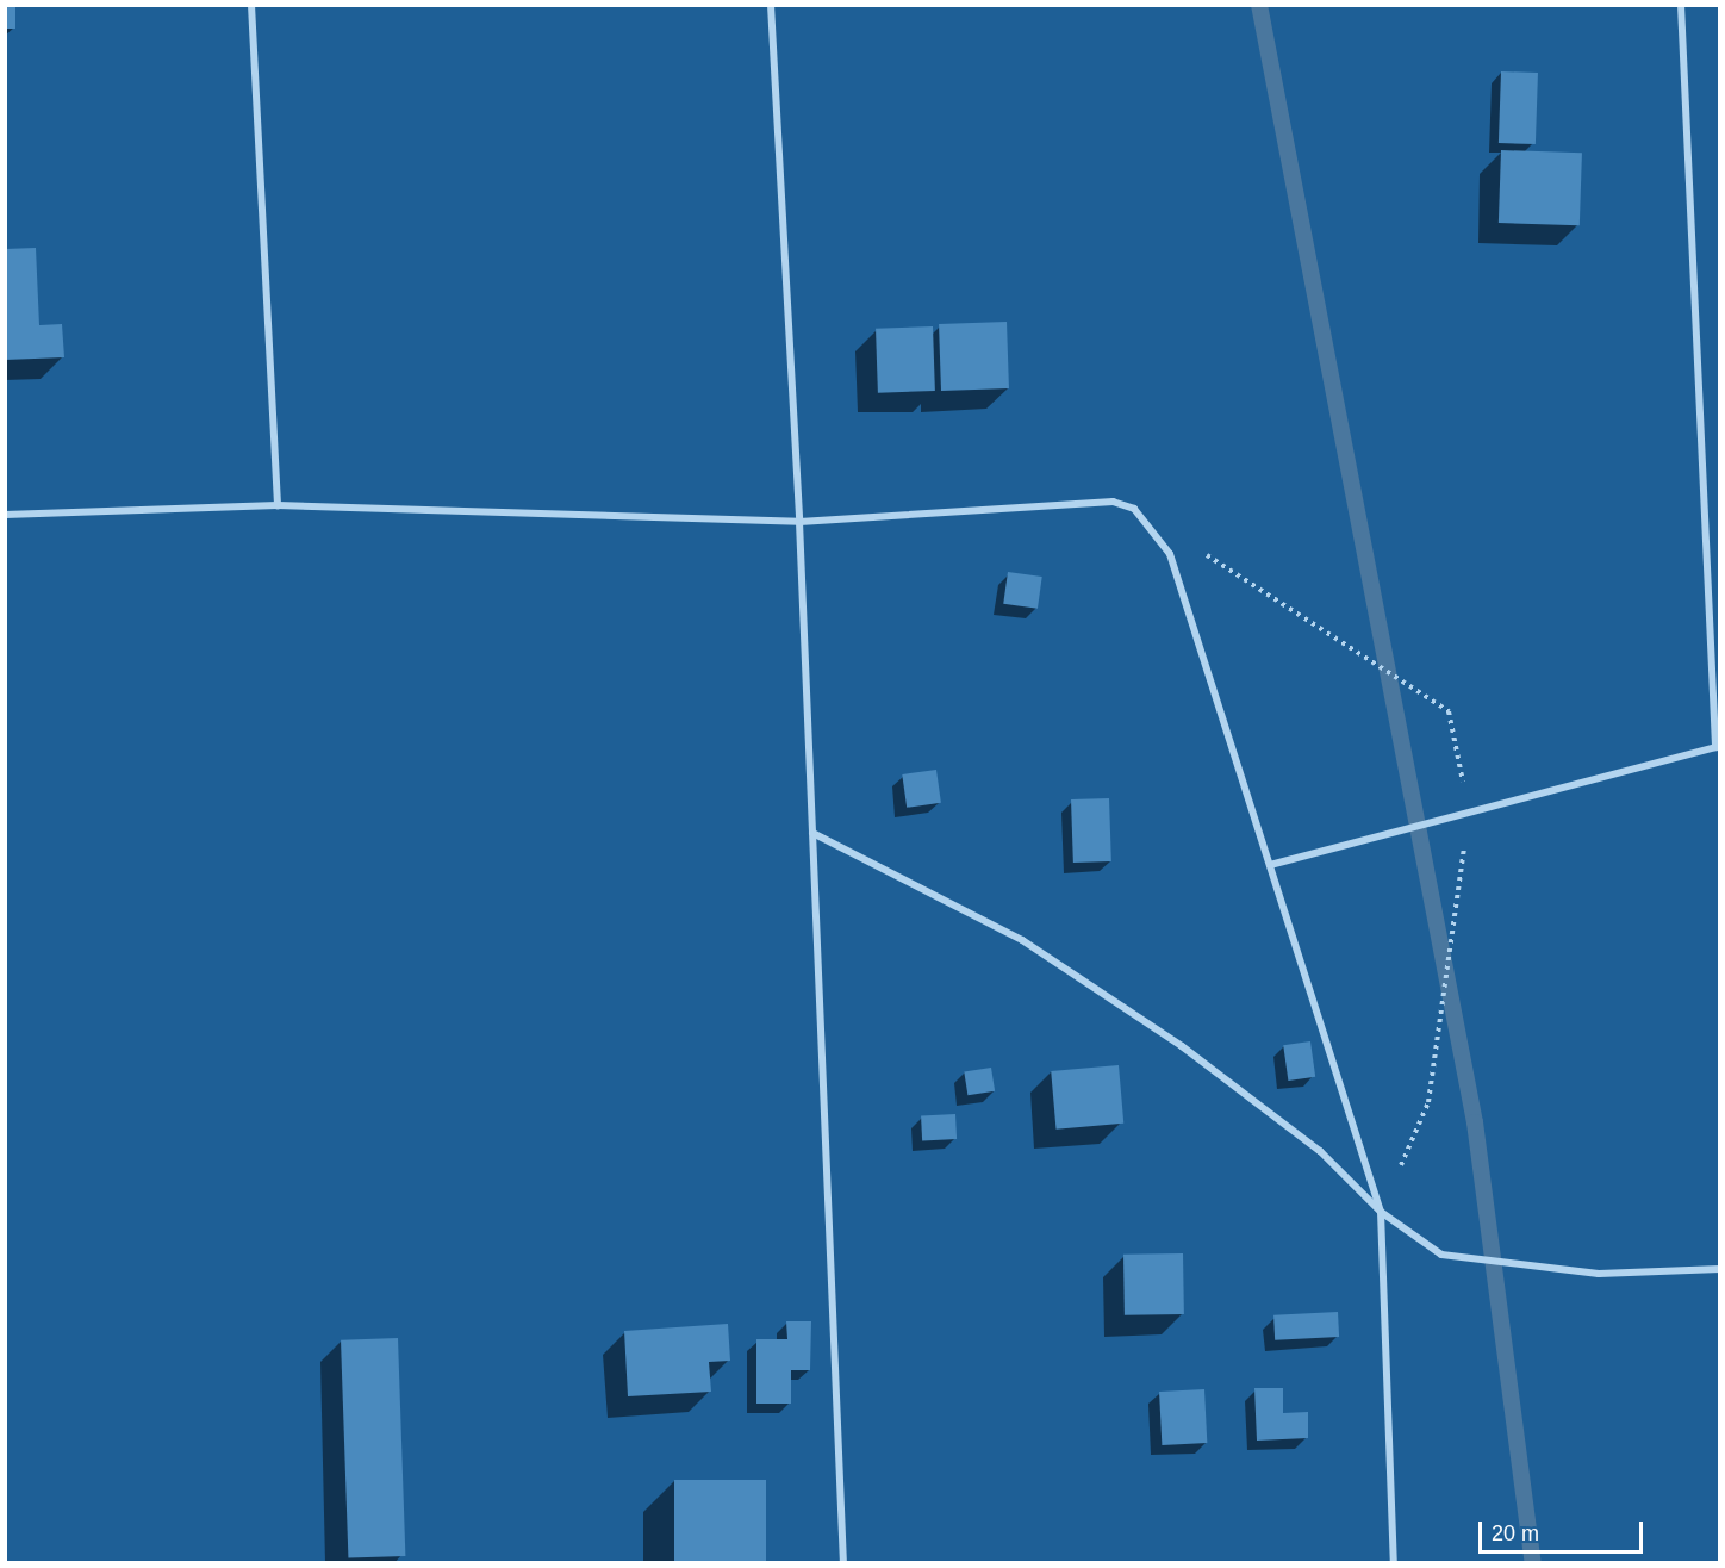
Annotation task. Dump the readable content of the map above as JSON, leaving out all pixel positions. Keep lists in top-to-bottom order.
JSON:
{
  "scale_bar": "20 m"
}
